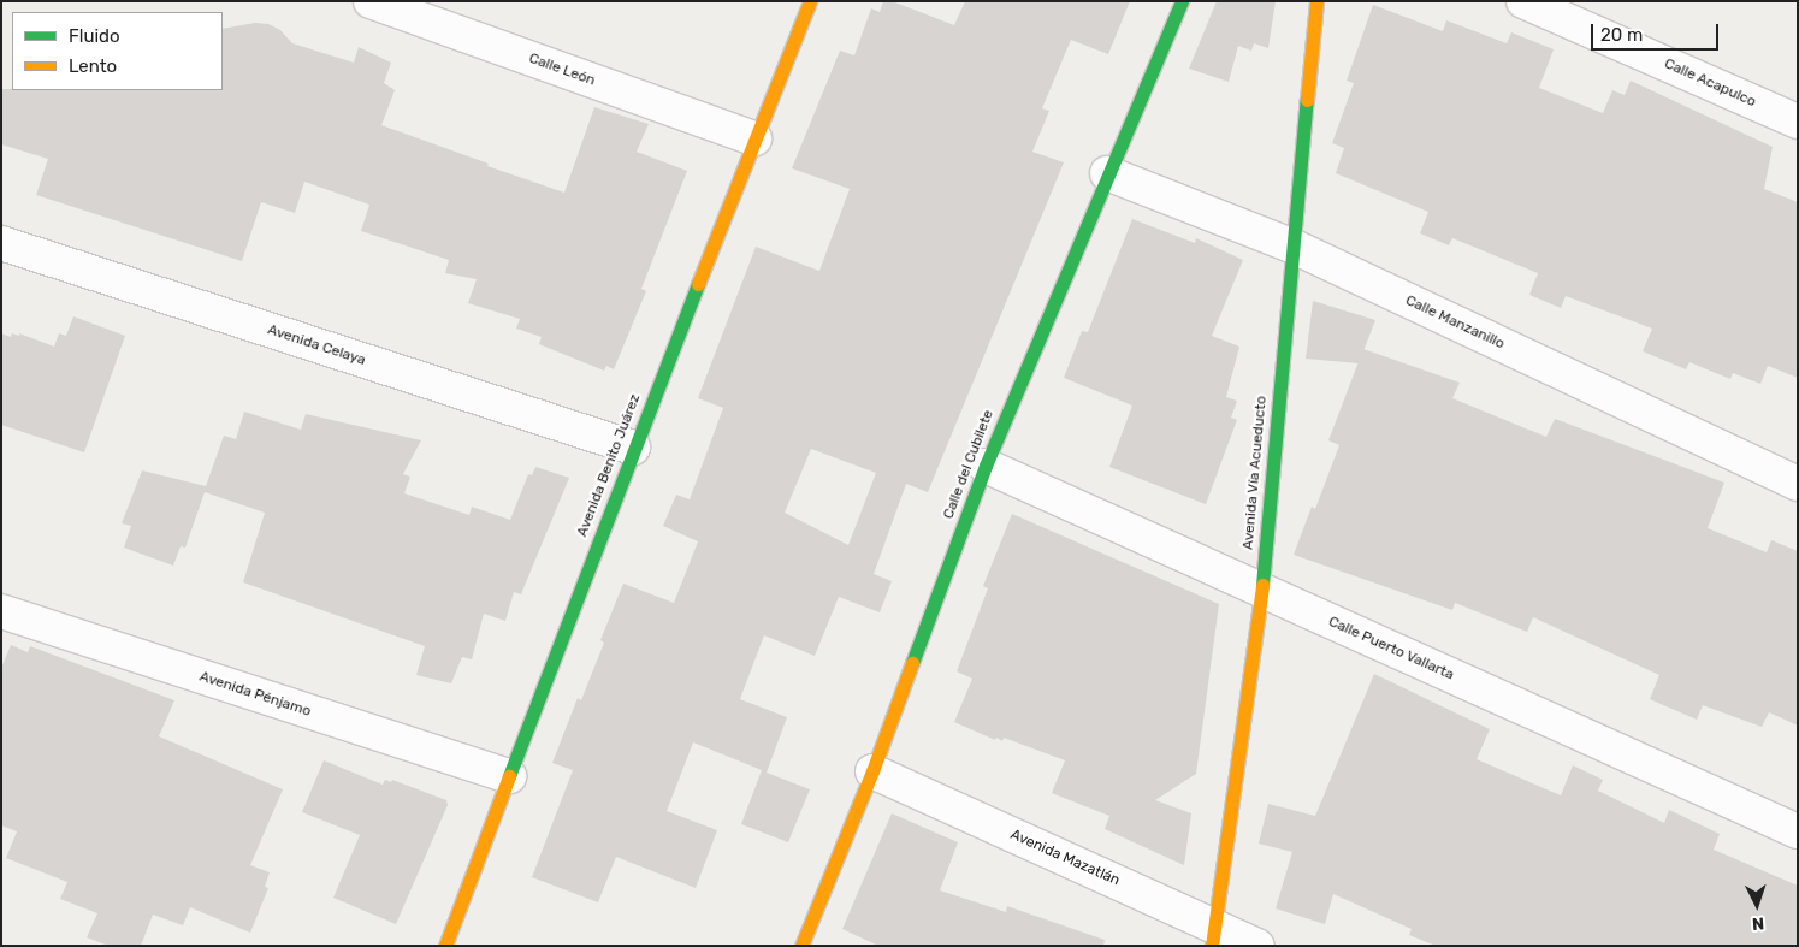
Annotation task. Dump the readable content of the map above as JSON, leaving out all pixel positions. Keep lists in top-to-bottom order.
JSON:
{
  "streets": {
    "street": [
      "Calle León",
      "Calle Acapulco",
      "Calle Manzanillo",
      "Avenida Celaya",
      "Calle del Cubilete",
      "Avenida Benito Juárez",
      "Avenida Vía Acueducto",
      "Calle Puerto Vallarta",
      "Avenida Pénjamo",
      "Avenida Mazatlán"
    ]
  },
  "crossings": [
    ["Calle León", "Avenida Benito Juárez"],
    ["Calle Manzanillo", "Calle del Cubilete"],
    ["Calle Manzanillo", "Avenida Vía Acueducto"],
    ["Avenida Celaya", "Avenida Benito Juárez"],
    ["Calle del Cubilete", "Calle Puerto Vallarta"],
    ["Calle del Cubilete", "Avenida Mazatlán"],
    ["Avenida Benito Juárez", "Avenida Pénjamo"],
    ["Avenida Vía Acueducto", "Calle Puerto Vallarta"],
    ["Avenida Vía Acueducto", "Avenida Mazatlán"]
  ],
  "legend": ["Fluido", "Lento"],
  "scale_bar": "20 m",
  "north": "bottom"
}
